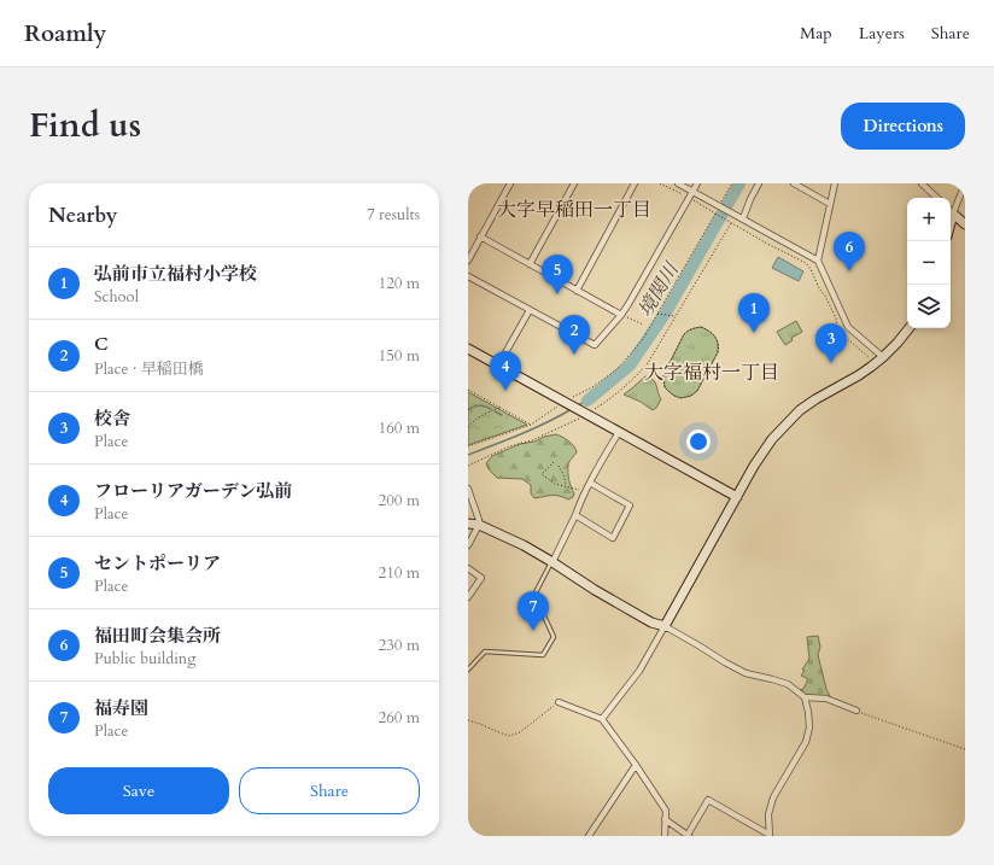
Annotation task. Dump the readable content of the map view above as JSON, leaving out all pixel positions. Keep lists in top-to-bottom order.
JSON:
{
  "districts": ["大字早稲田一丁目", "大字福村一丁目"],
  "water": ["境関川"],
  "page": {
    "header": "Roamly",
    "nav": ["Map", "Layers", "Share"],
    "title": "Find us",
    "buttons": [
      "Directions",
      ["Save", "Share"]
    ],
    "heading": ["Nearby", "7 results"],
    "map_buttons": ["+", "−"],
    "pins": [
      "6",
      "5",
      "1",
      "2",
      "3",
      "4",
      "7"
    ],
    "list": [
      {
        "mark": "1",
        "name": "弘前市立福村小学校",
        "note": "School",
        "value": "120 m"
      },
      {
        "mark": "2",
        "name": "C",
        "note": "Place · 早稲田橋",
        "value": "150 m"
      },
      {
        "mark": "3",
        "name": "校舎",
        "note": "Place",
        "value": "160 m"
      },
      {
        "mark": "4",
        "name": "フローリアガーデン弘前",
        "note": "Place",
        "value": "200 m"
      },
      {
        "mark": "5",
        "name": "セントポーリア",
        "note": "Place",
        "value": "210 m"
      },
      {
        "mark": "6",
        "name": "福田町会集会所",
        "note": "Public building",
        "value": "230 m"
      },
      {
        "mark": "7",
        "name": "福寿園",
        "note": "Place",
        "value": "260 m"
      }
    ]
  }
}
